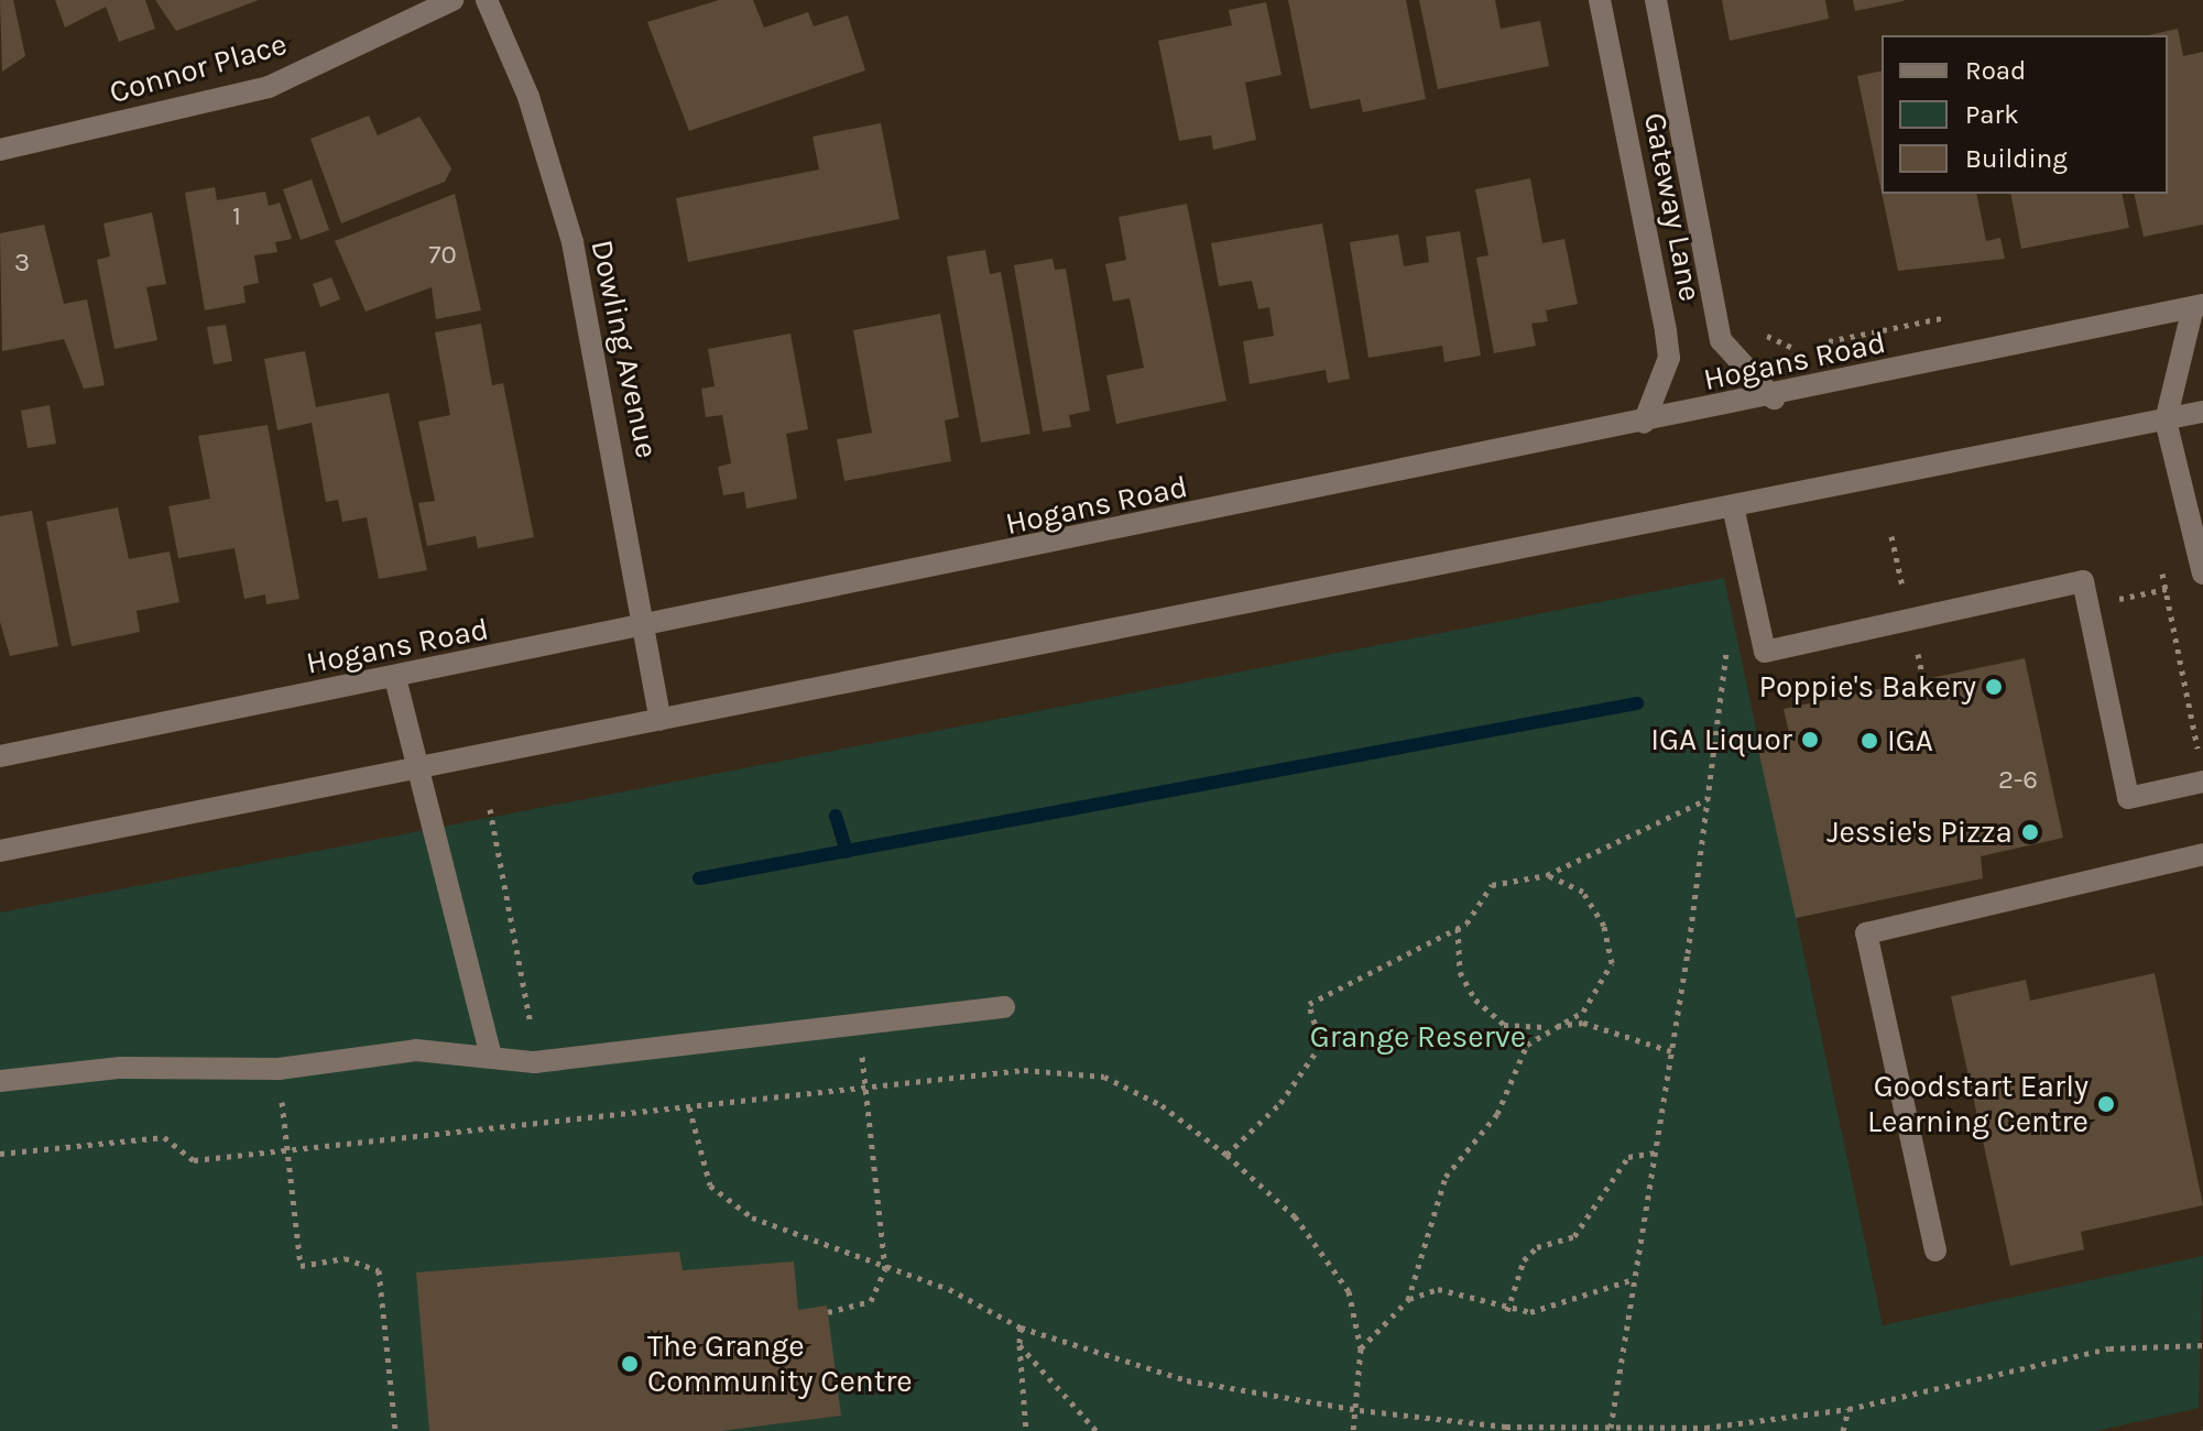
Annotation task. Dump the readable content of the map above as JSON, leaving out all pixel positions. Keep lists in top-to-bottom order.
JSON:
{
  "streets": {
    "street": [
      "Connor Place",
      "Gateway Lane",
      "Dowling Avenue",
      "Hogans Road"
    ]
  },
  "crossings": [
    ["Gateway Lane", "Hogans Road"],
    ["Dowling Avenue", "Hogans Road"]
  ],
  "parks": ["Grange Reserve"],
  "places": [
    "Poppie's Bakery",
    "IGA Liquor",
    "IGA",
    "Jessie's Pizza",
    "Goodstart Early Learning Centre",
    "The Grange Community Centre"
  ],
  "house_numbers": [
    "1",
    "70",
    "3",
    "2-6"
  ],
  "legend": ["Road", "Park", "Building"]
}
